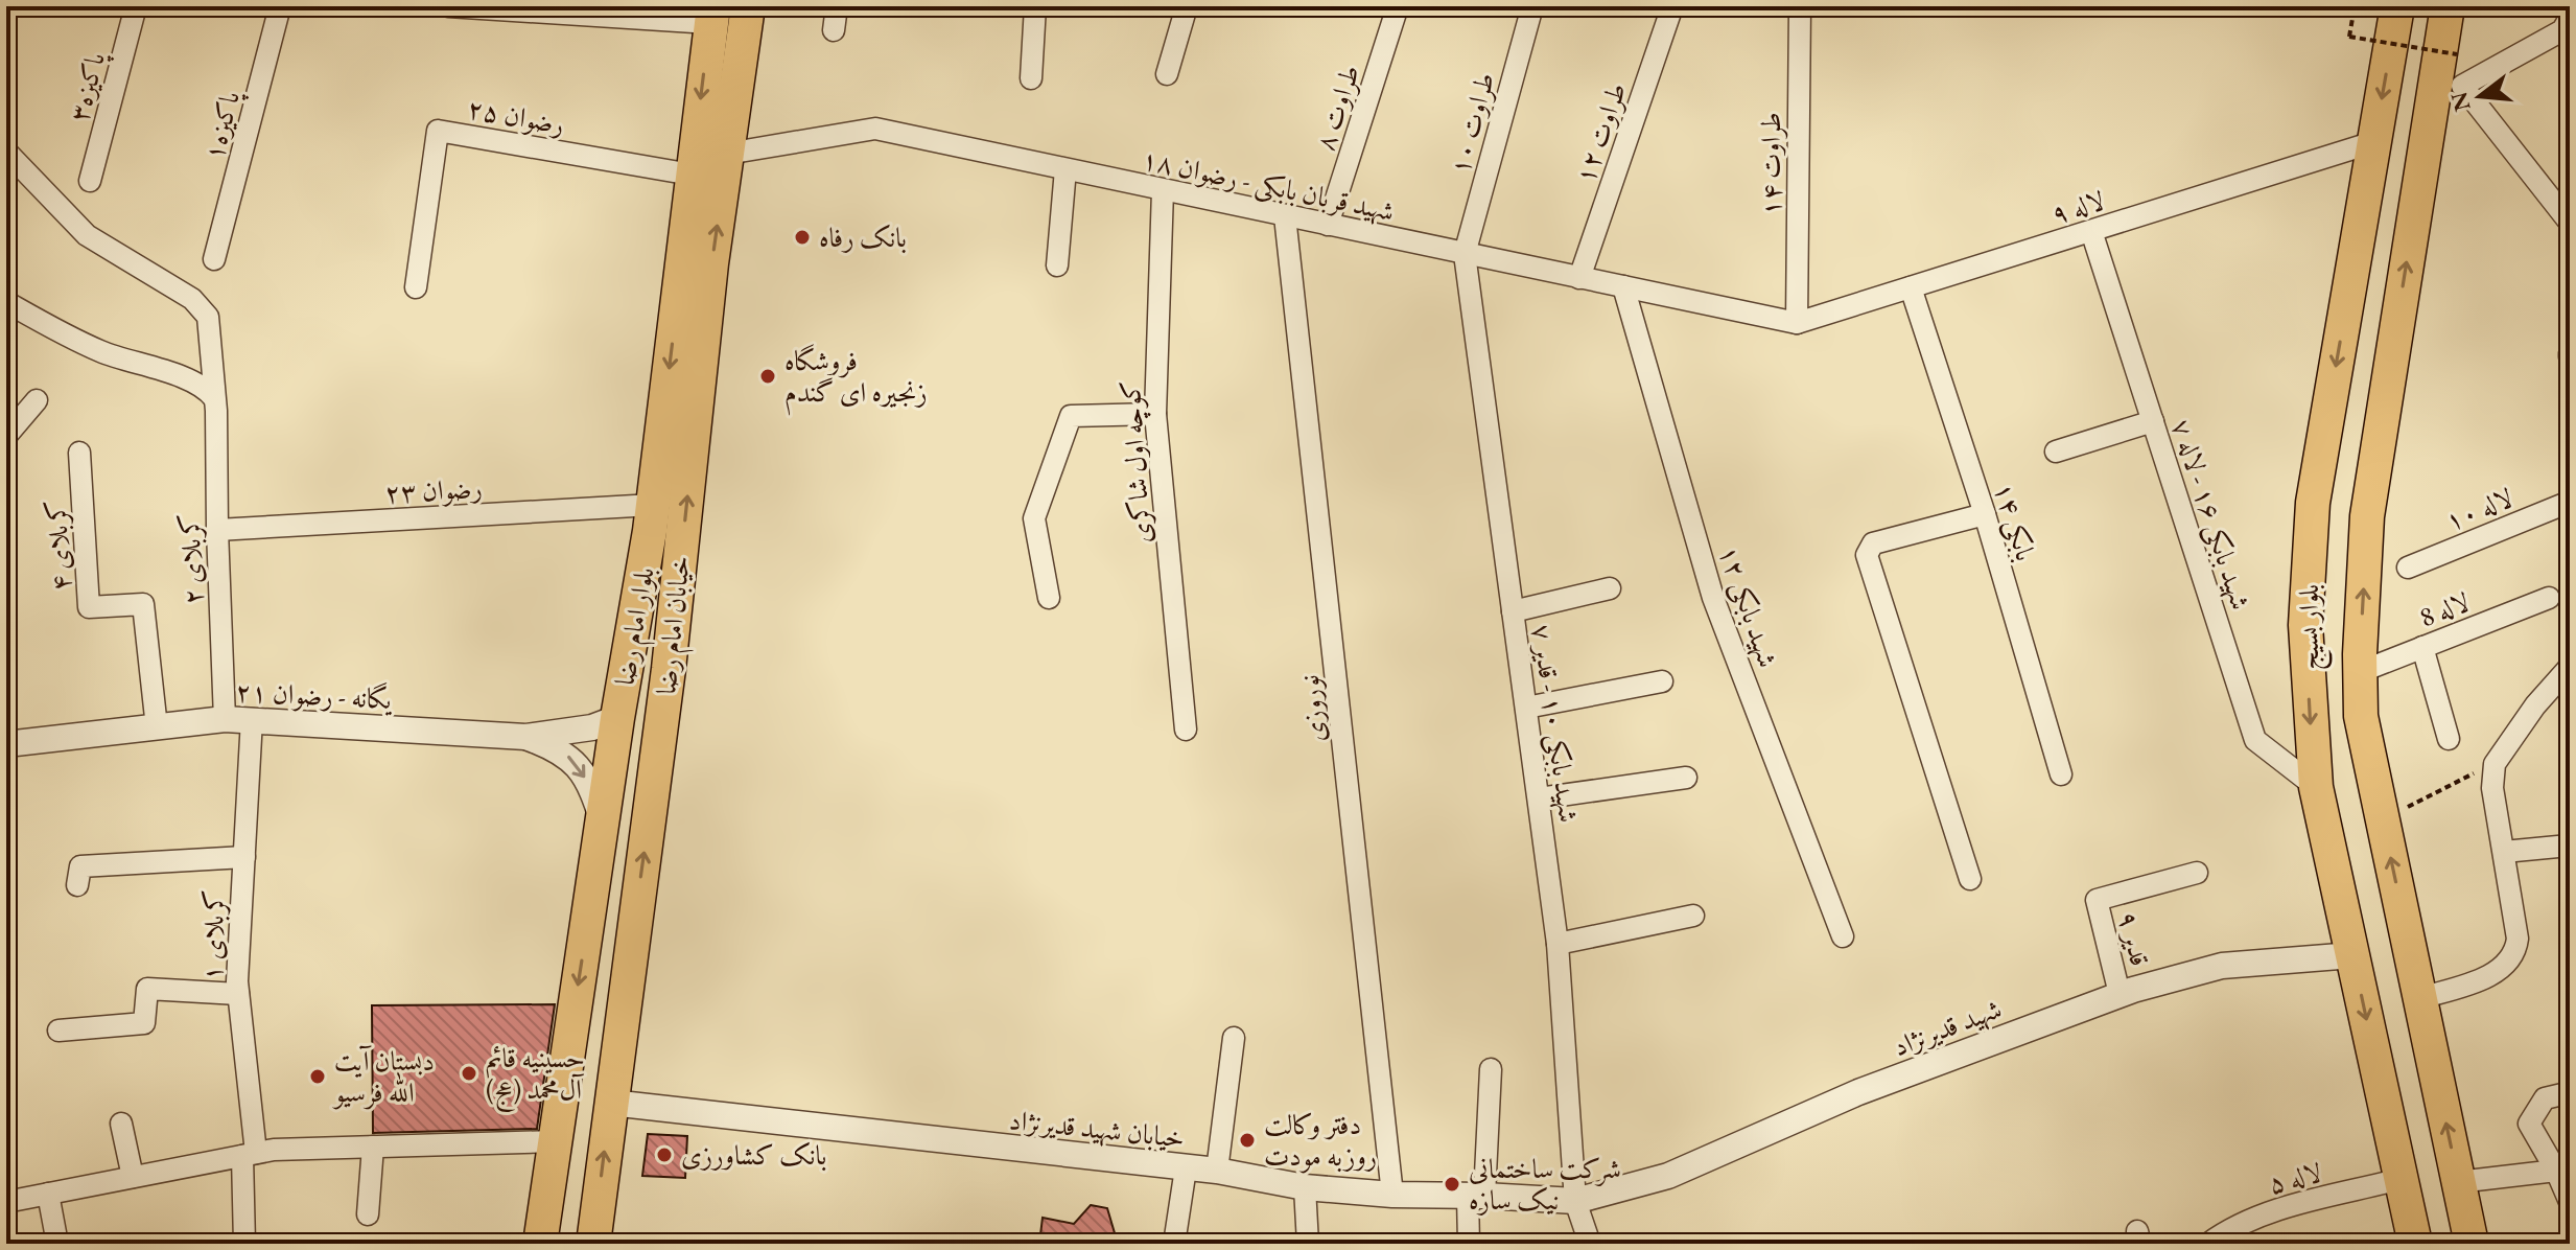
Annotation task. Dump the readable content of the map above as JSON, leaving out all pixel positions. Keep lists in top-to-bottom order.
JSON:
{
  "streets": {
    "main road": ["خیابان امام رضا", "بلوار امام رضا", "بلوار بسیج"],
    "street": [
      "پاکیزه۳",
      "طراوت ۸",
      "رضوان ۲۵",
      "طراوت ۱۰",
      "پاکیزه۱",
      "طراوت ۱۲",
      "طراوت ۱۴",
      "شهید قربان بابکی - رضوان ۱۸",
      "لاله ۹",
      "کوچه اول شاکری",
      "رضوان ۲۳",
      "لاله ۱۰",
      "شهید بابکی ۱۶ - لاله ۷",
      "بابکی ۱۴",
      "کربلای ۴",
      "کربلای ۲",
      "شهید بابکی ۱۲",
      "لاله 8",
      "یگانه - رضوان ۲۱",
      "نوروزی",
      "شهید بابکی ۱۰ - قدیر ۷",
      "کربلای ۱",
      "قدیر ۹",
      "شهید قدیرنژاد",
      "خيابان شهيد قديرنژاد",
      "لاله ۵"
    ]
  },
  "crossings": [
    ["طراوت ۸", "شهید قربان بابکی - رضوان ۱۸"],
    ["رضوان ۲۵", "بلوار امام رضا"],
    ["طراوت ۱۰", "شهید قربان بابکی - رضوان ۱۸"],
    ["طراوت ۱۰", "شهید بابکی ۱۰ - قدیر ۷"],
    ["طراوت ۱۲", "شهید قربان بابکی - رضوان ۱۸"],
    ["طراوت ۱۴", "شهید قربان بابکی - رضوان ۱۸"],
    ["طراوت ۱۴", "لاله ۹"],
    ["شهید قربان بابکی - رضوان ۱۸", "لاله ۹"],
    ["شهید قربان بابکی - رضوان ۱۸", "کوچه اول شاکری"],
    ["شهید قربان بابکی - رضوان ۱۸", "شهید بابکی ۱۲"],
    ["شهید قربان بابکی - رضوان ۱۸", "خیابان امام رضا"],
    ["شهید قربان بابکی - رضوان ۱۸", "نوروزی"],
    ["شهید قربان بابکی - رضوان ۱۸", "شهید بابکی ۱۰ - قدیر ۷"],
    ["لاله ۹", "شهید بابکی ۱۶ - لاله ۷"],
    ["لاله ۹", "بابکی ۱۴"],
    ["لاله ۹", "بلوار بسیج"],
    ["رضوان ۲۳", "کربلای ۲"],
    ["رضوان ۲۳", "بلوار امام رضا"],
    ["شهید بابکی ۱۶ - لاله ۷", "بلوار بسیج"],
    ["کربلای ۴", "یگانه - رضوان ۲۱"],
    ["کربلای ۲", "یگانه - رضوان ۲۱"],
    ["لاله 8", "بلوار بسیج"],
    ["خیابان امام رضا", "خيابان شهيد قديرنژاد"],
    ["بلوار امام رضا", "یگانه - رضوان ۲۱"],
    ["بلوار بسیج", "شهید قدیرنژاد"],
    ["بلوار بسیج", "لاله ۵"],
    ["یگانه - رضوان ۲۱", "کربلای ۱"],
    ["نوروزی", "خيابان شهيد قديرنژاد"],
    ["شهید بابکی ۱۰ - قدیر ۷", "شهید قدیرنژاد"],
    ["شهید بابکی ۱۰ - قدیر ۷", "خيابان شهيد قديرنژاد"],
    ["قدیر ۹", "شهید قدیرنژاد"],
    ["شهید قدیرنژاد", "خيابان شهيد قديرنژاد"]
  ],
  "one_way": ["خیابان امام رضا", "بلوار امام رضا"],
  "places": [
    "بانک رفاه",
    "فروشگاه زنجیره ای گندم",
    "حسینیه قائم آل‌محمد (عج)",
    "دبستان آیت الله فرسیو",
    "دفتر وکالت روزبه مودت",
    "بانک کشاورزی",
    "شرکت ساختمانی نیک سازه"
  ],
  "north": "left"
}
